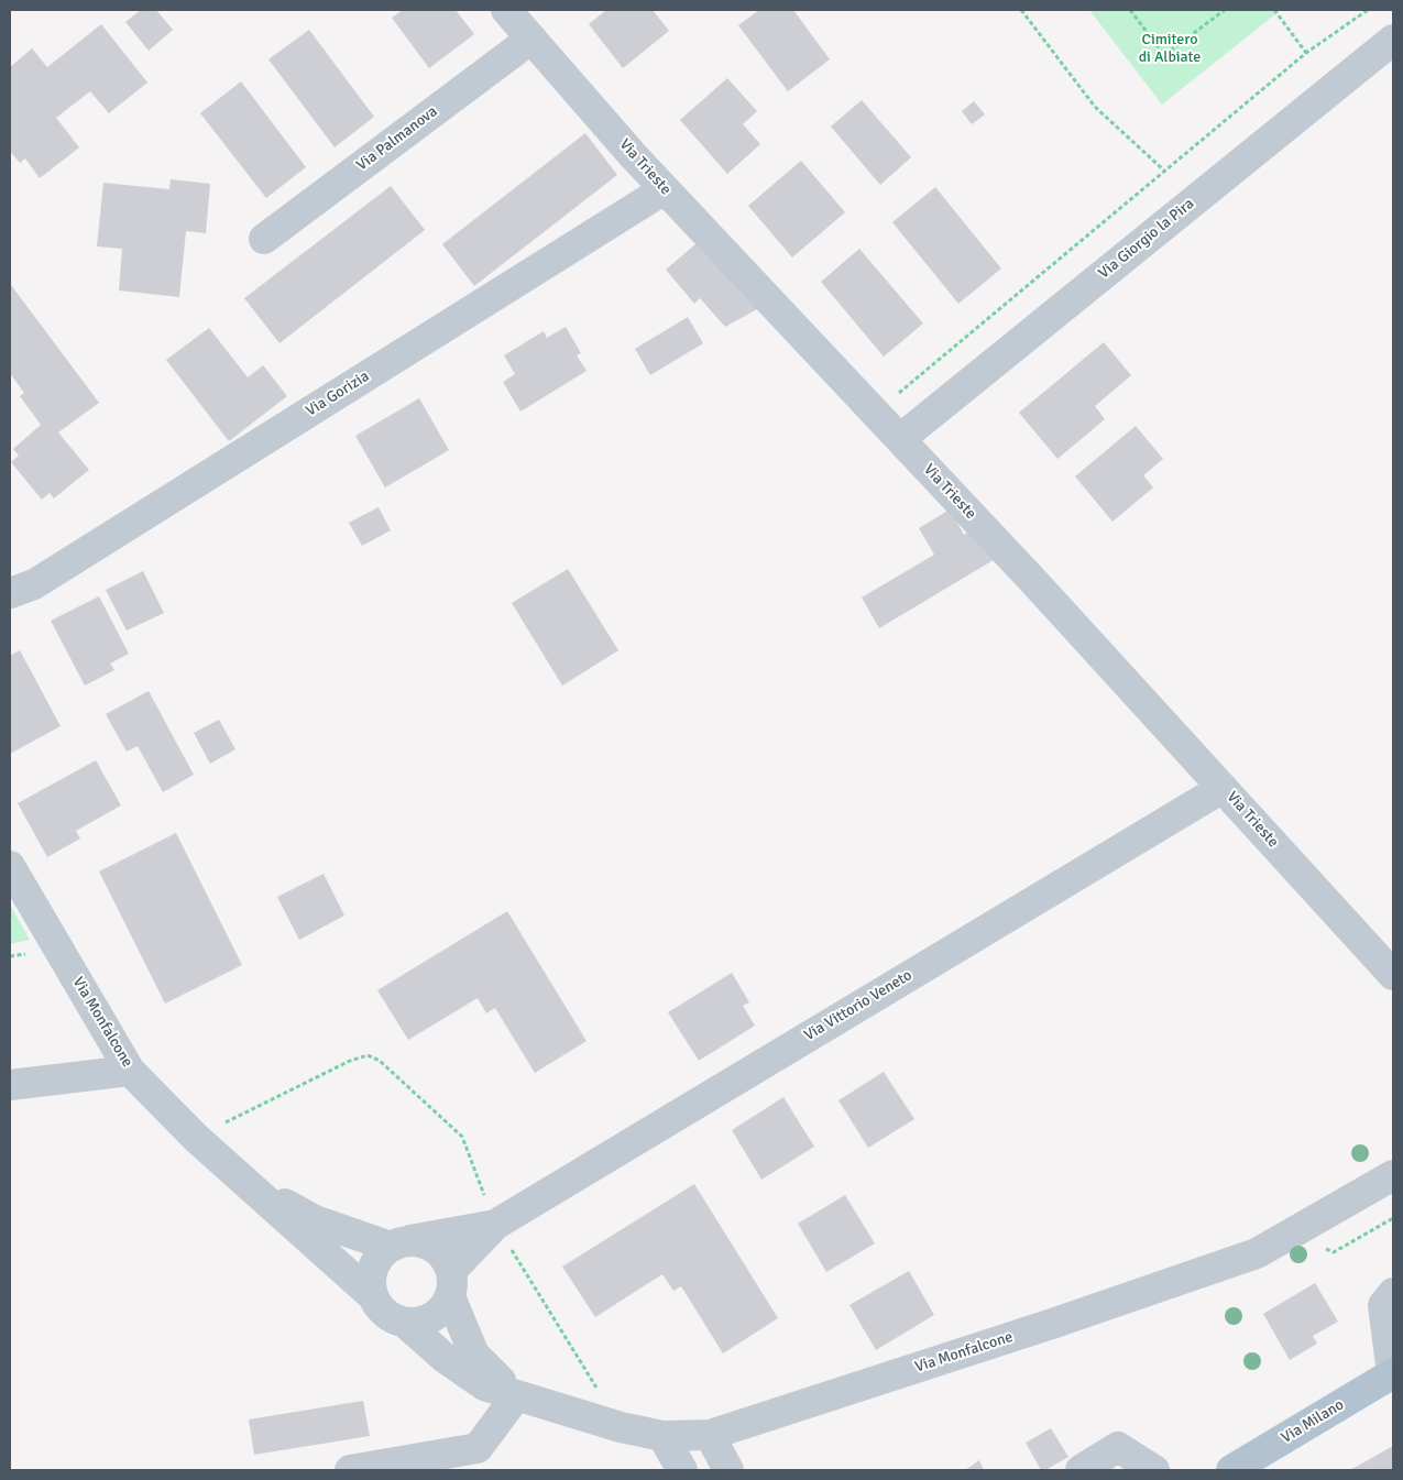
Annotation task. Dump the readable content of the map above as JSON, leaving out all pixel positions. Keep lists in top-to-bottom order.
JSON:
{
  "streets": {
    "main road": ["Via Milano"],
    "street": [
      "Via Palmanova",
      "Via Trieste",
      "Via Giorgio la Pira",
      "Via Gorizia",
      "Via Vittorio Veneto",
      "Via Monfalcone"
    ]
  },
  "crossings": [
    ["Via Palmanova", "Via Trieste"],
    ["Via Trieste", "Via Giorgio la Pira"],
    ["Via Trieste", "Via Gorizia"],
    ["Via Trieste", "Via Vittorio Veneto"],
    ["Via Vittorio Veneto", "Via Monfalcone"]
  ],
  "parks": ["Cimitero di Albiate"]
}
